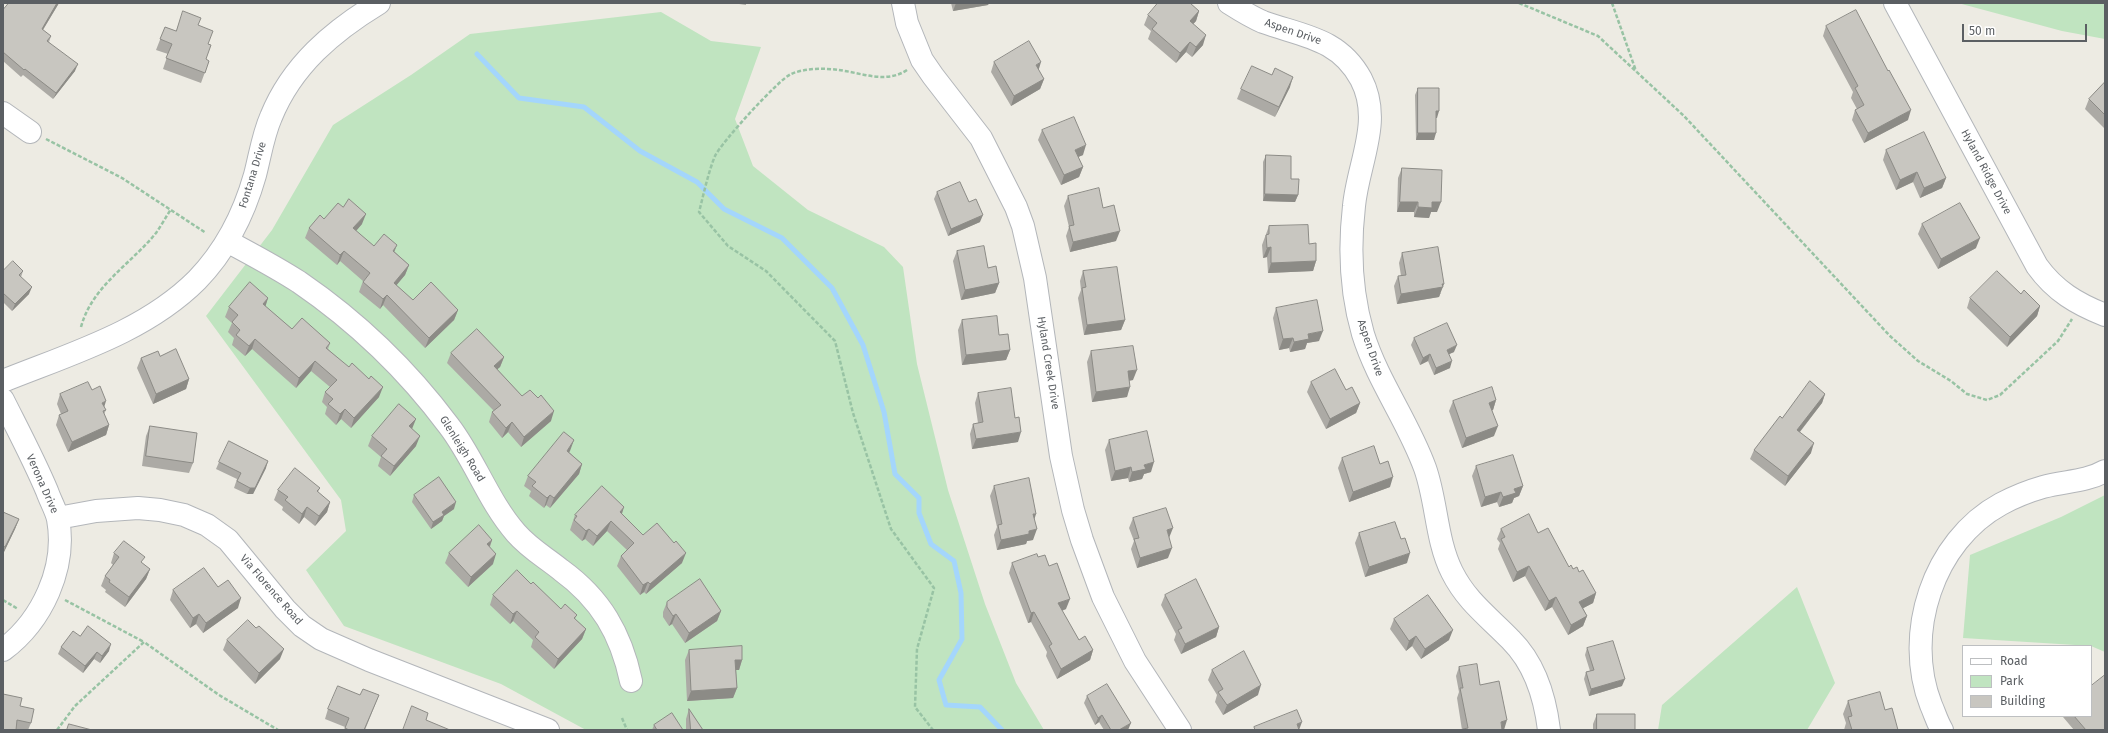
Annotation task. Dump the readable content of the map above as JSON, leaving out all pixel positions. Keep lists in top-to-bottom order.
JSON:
{
  "streets": {
    "street": [
      "Aspen Drive",
      "Hyland Ridge Drive",
      "Fontana Drive",
      "Hyland Creek Drive",
      "Glenleigh Road",
      "Verona Drive",
      "Via Florence Road"
    ]
  },
  "crossings": [
    ["Fontana Drive", "Glenleigh Road"],
    ["Verona Drive", "Via Florence Road"]
  ],
  "legend": ["Road", "Park", "Building"],
  "scale_bar": "50 m"
}
